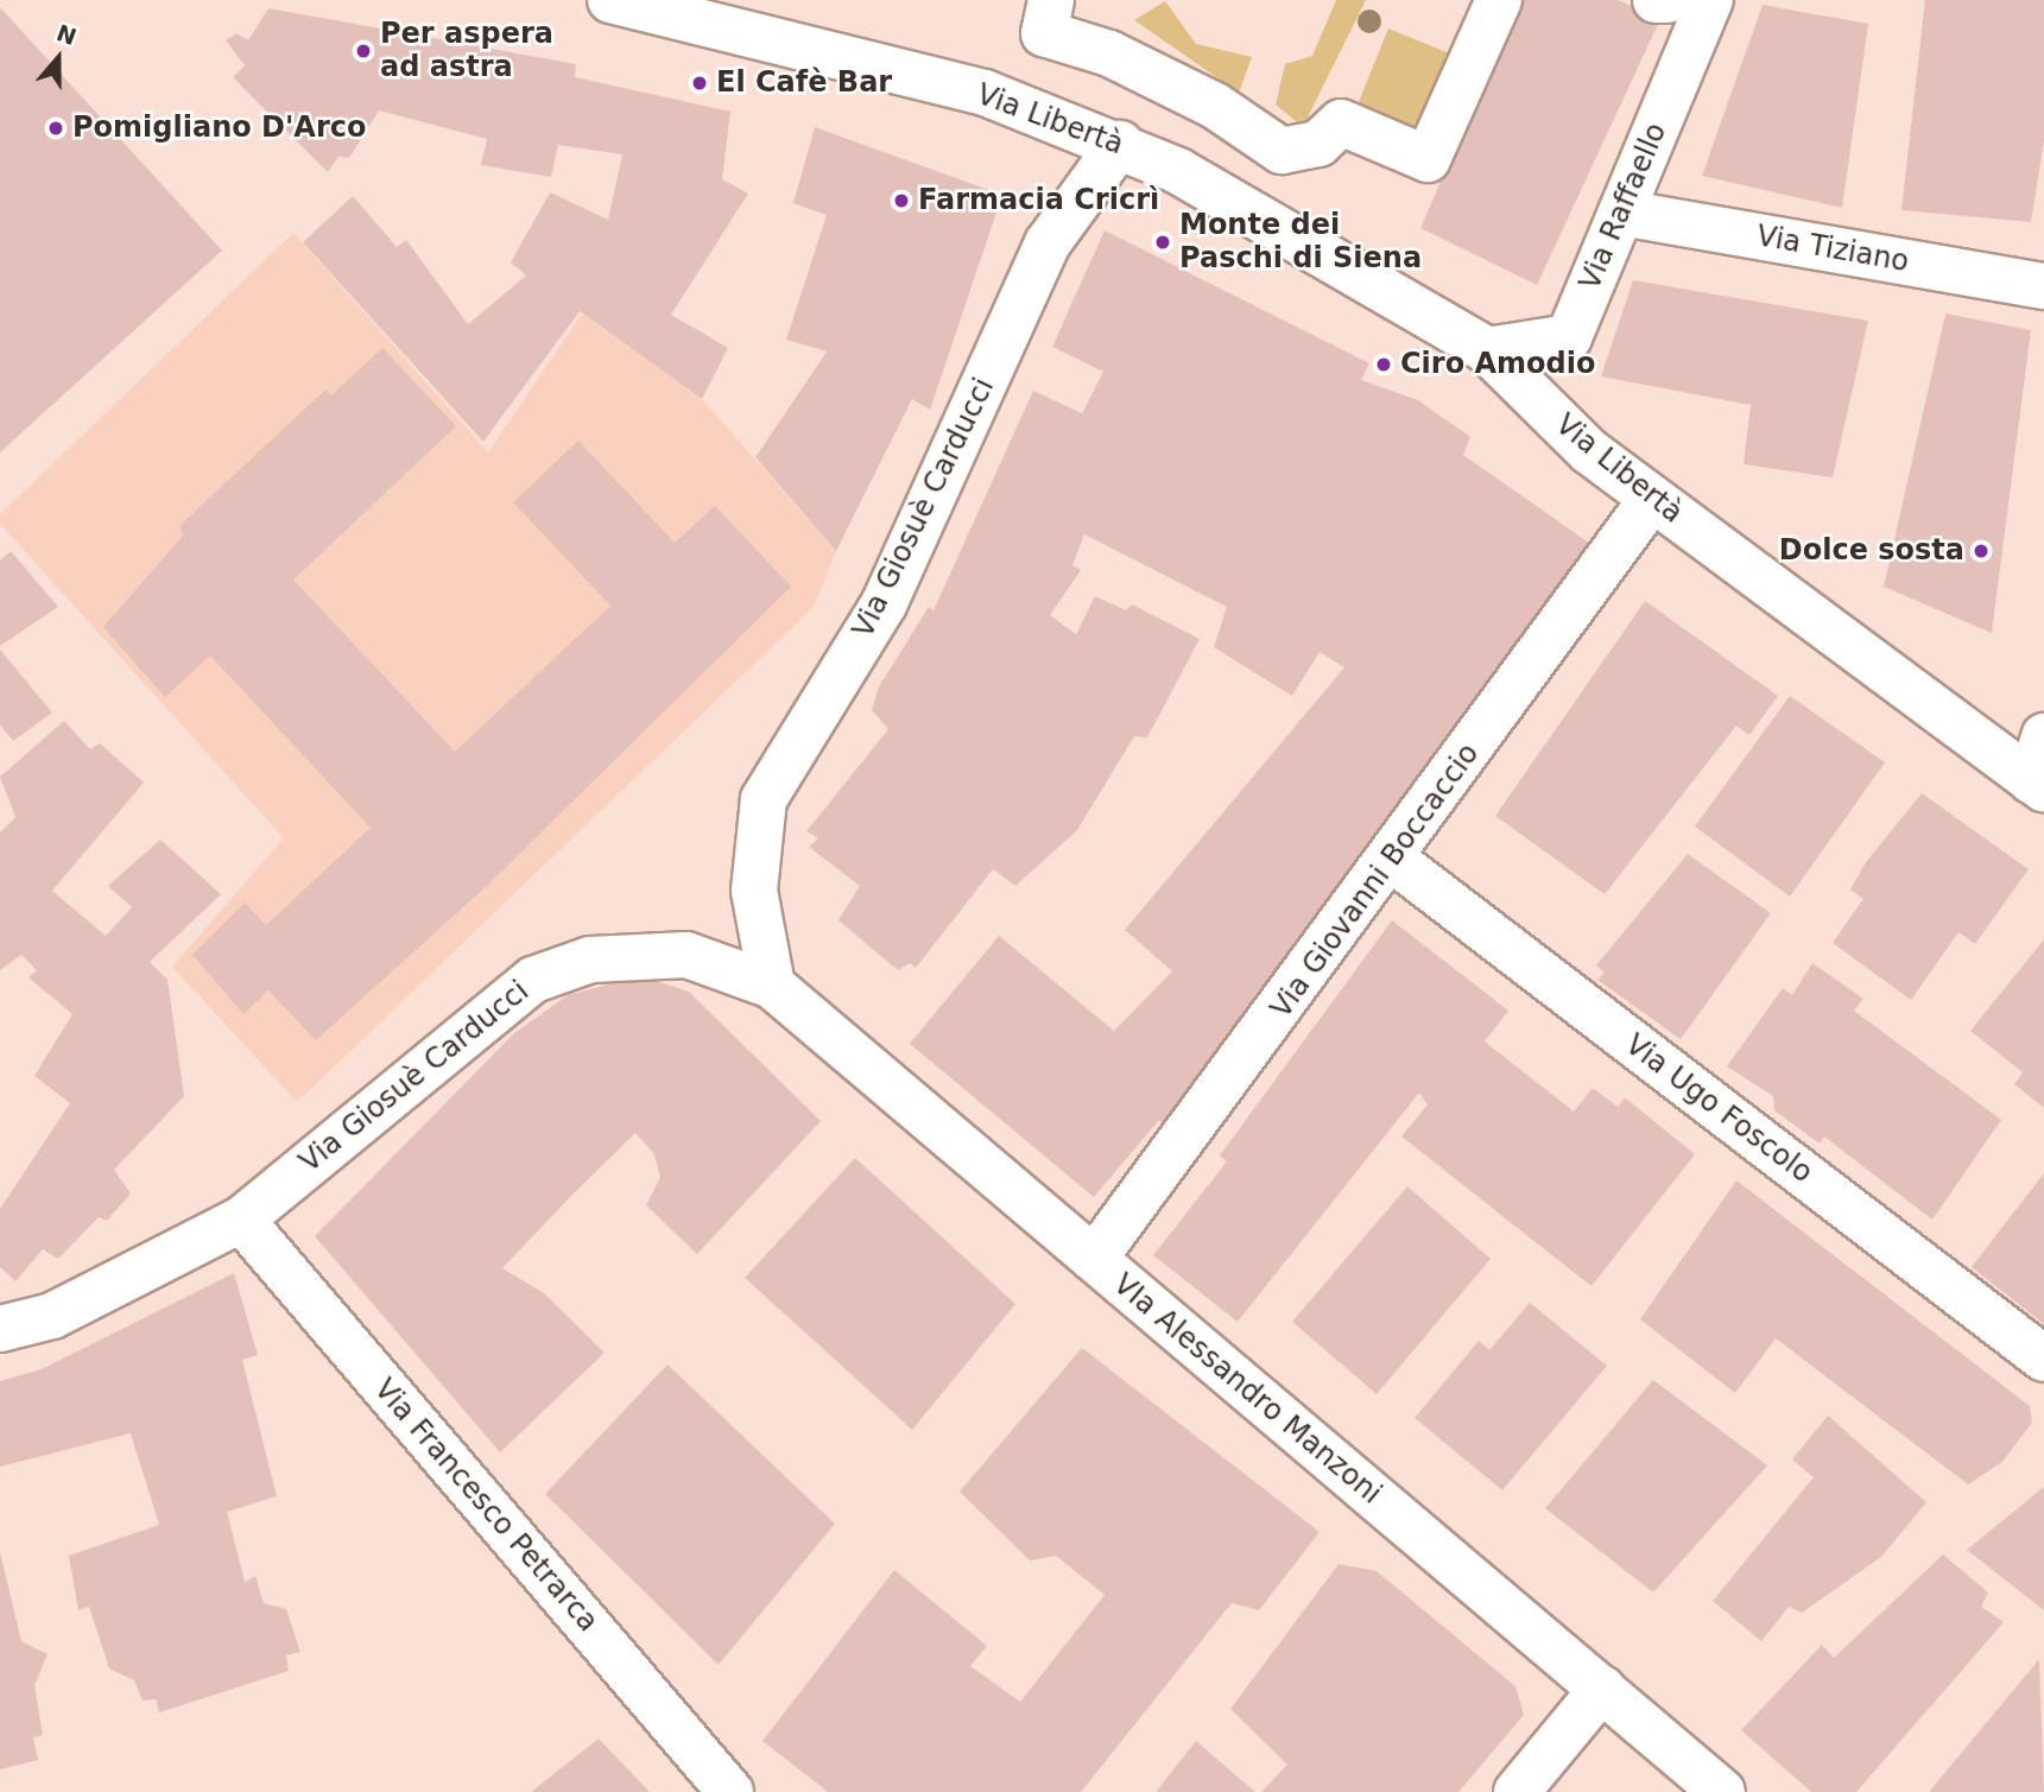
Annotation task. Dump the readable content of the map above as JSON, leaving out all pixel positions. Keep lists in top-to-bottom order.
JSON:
{
  "streets": {
    "street": [
      "Via Libertà",
      "Via Raffaello",
      "Via Tiziano",
      "Via Giosuè Carducci",
      "Via Giovanni Boccaccio",
      "Via Ugo Foscolo",
      "VIa Alessandro Manzoni",
      "Via Francesco Petrarca"
    ]
  },
  "crossings": [
    ["Via Libertà", "Via Raffaello"],
    ["Via Libertà", "Via Giosuè Carducci"],
    ["Via Libertà", "Via Giovanni Boccaccio"],
    ["Via Raffaello", "Via Tiziano"],
    ["Via Giosuè Carducci", "VIa Alessandro Manzoni"],
    ["Via Giosuè Carducci", "Via Francesco Petrarca"],
    ["Via Giovanni Boccaccio", "Via Ugo Foscolo"],
    ["Via Giovanni Boccaccio", "VIa Alessandro Manzoni"]
  ],
  "places": [
    "Per aspera ad astra",
    "El Cafè Bar",
    "Pomigliano D'Arco",
    "Farmacia Cricrì",
    "Monte dei Paschi di Siena",
    "Ciro Amodio",
    "Dolce sosta"
  ],
  "north": "top"
}
